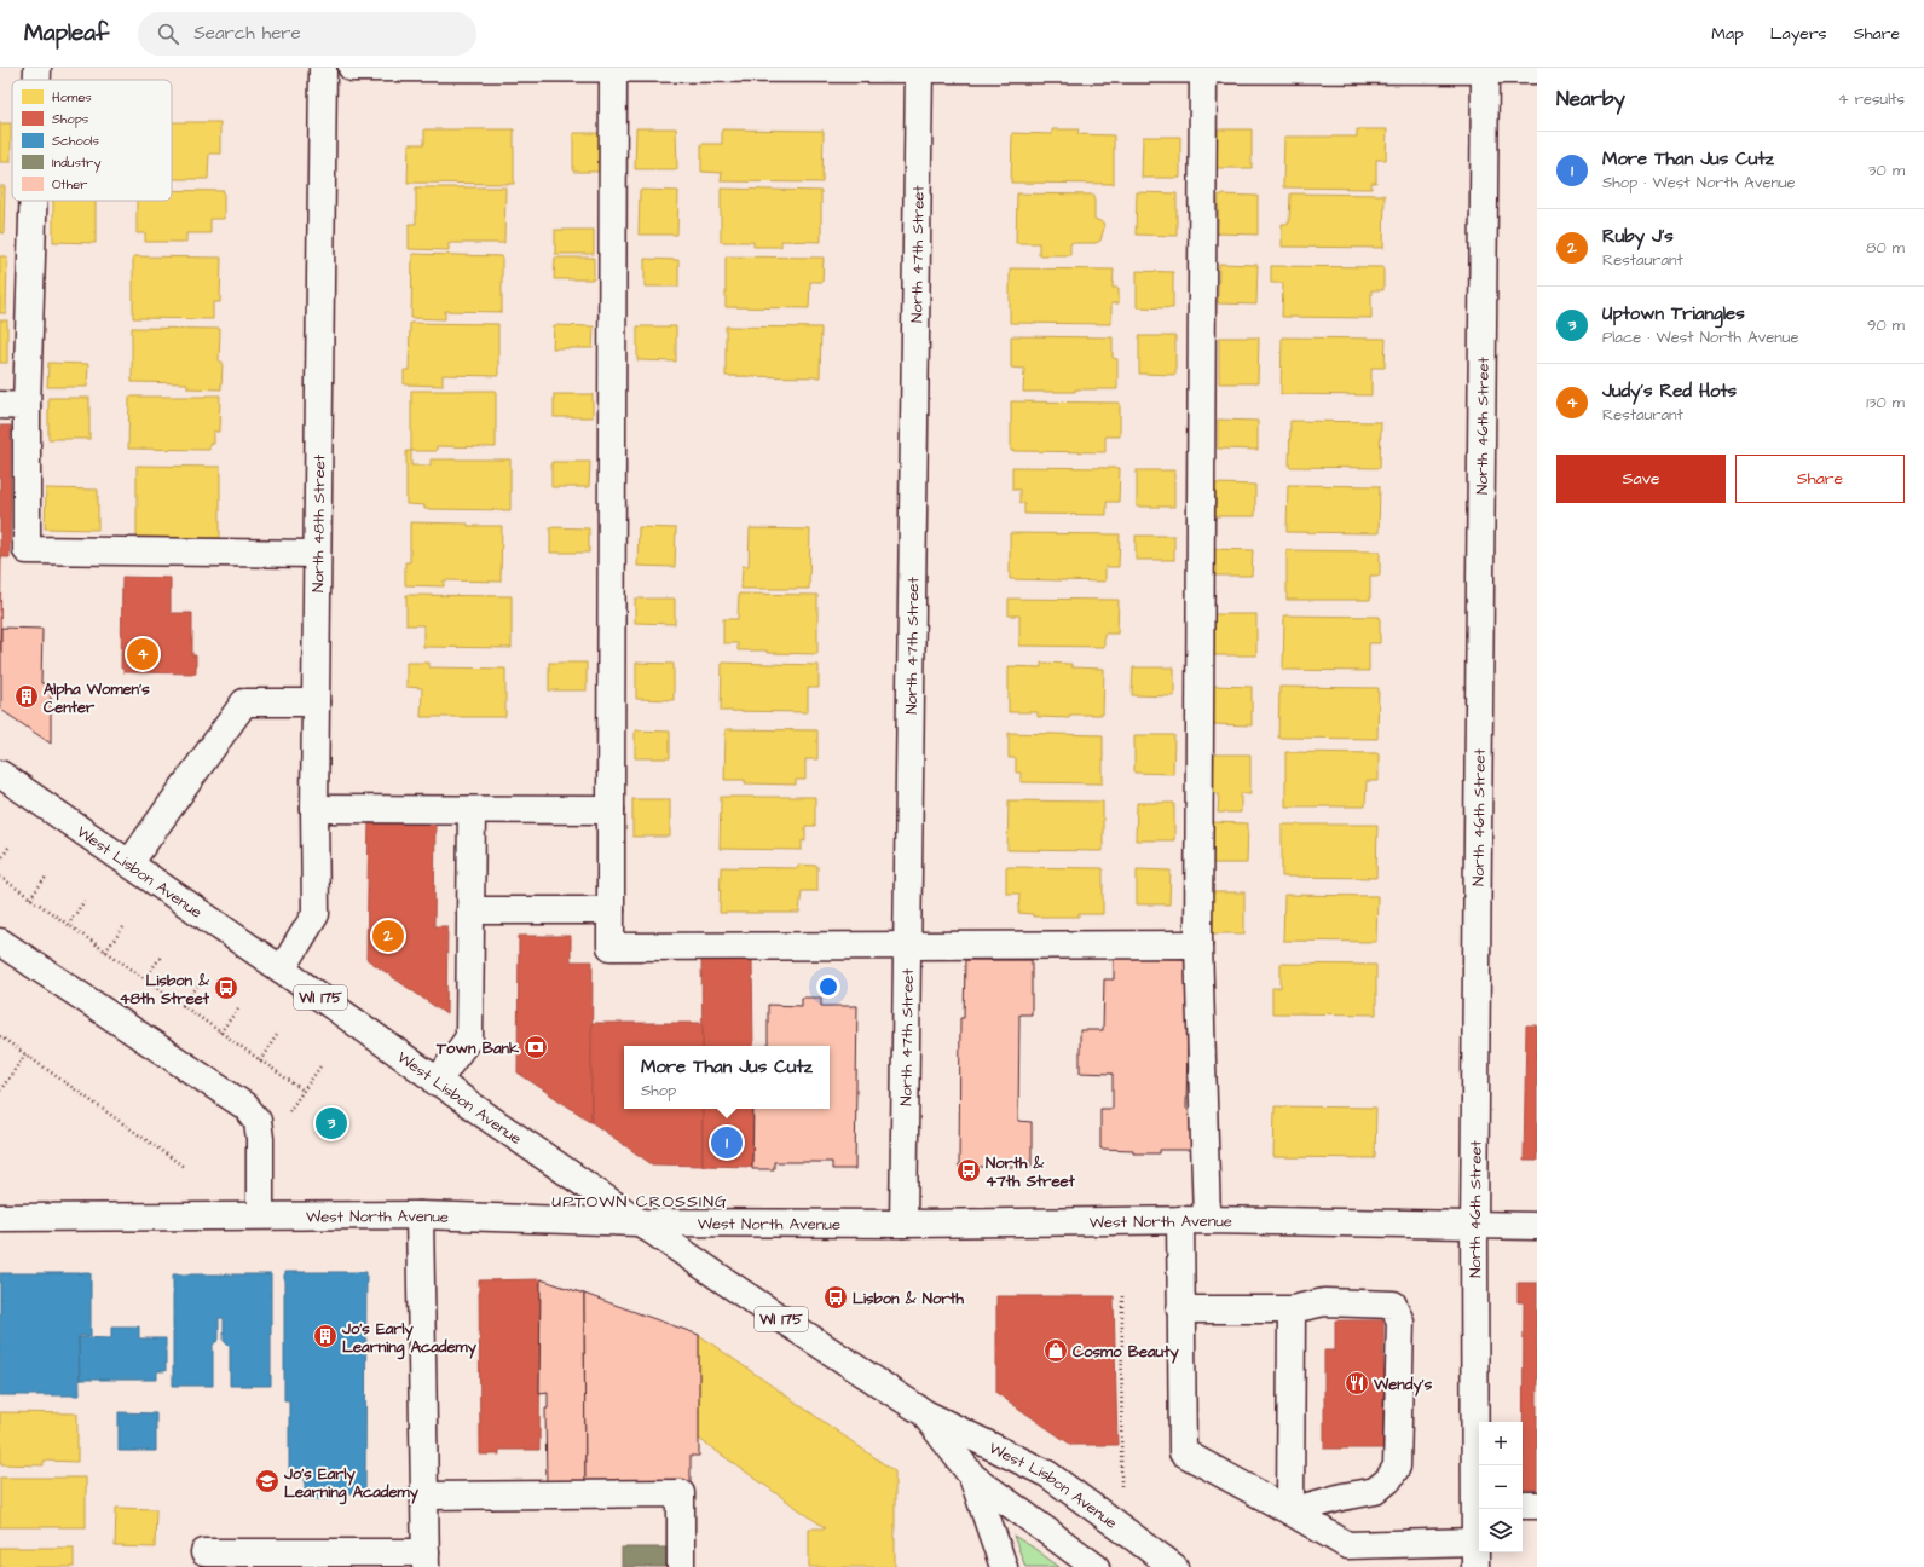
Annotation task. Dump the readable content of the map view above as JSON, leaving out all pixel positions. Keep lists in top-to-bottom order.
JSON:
{
  "streets": {
    "main road": [
      "North 47th Street",
      "North 46th Street",
      "North 48th Street",
      "West Lisbon Avenue",
      "WI 175",
      "West North Avenue"
    ]
  },
  "crossings": [
    ["North 47th Street", "West North Avenue"],
    ["North 46th Street", "West North Avenue"],
    ["North 48th Street", "West Lisbon Avenue"],
    ["West Lisbon Avenue", "WI 175"],
    ["West Lisbon Avenue", "West North Avenue"]
  ],
  "districts": ["UPTOWN CROSSING"],
  "places": {
    "building": ["Alpha Women's Center", "Jo's Early Learning Academy"],
    "bus stop": ["Lisbon & 48th Street", "North & 47th Street", "Lisbon & North"],
    "bank": ["Town Bank"],
    "shop": ["Cosmo Beauty"],
    "restaurant": ["Wendy's"],
    "school or university": ["Jo’s Early Learning Academy"]
  },
  "legend": [
    "Homes",
    "Shops",
    "Schools",
    "Industry",
    "Other"
  ],
  "page": {
    "header": "Mapleaf",
    "search": "Search here",
    "nav": ["Map", "Layers", "Share"],
    "heading": ["Nearby", "4 results"],
    "list": [
      {
        "mark": "1",
        "name": "More Than Jus Cutz",
        "note": "Shop · West North Avenue",
        "value": "30 m"
      },
      {
        "mark": "2",
        "name": "Ruby J's",
        "note": "Restaurant",
        "value": "80 m"
      },
      {
        "mark": "3",
        "name": "Uptown Triangles",
        "note": "Place · West North Avenue",
        "value": "90 m"
      },
      {
        "mark": "4",
        "name": "Judy's Red Hots",
        "note": "Restaurant",
        "value": "130 m"
      }
    ],
    "buttons": ["Save", "Share"],
    "pins": [
      "4",
      "2",
      "3",
      "1"
    ],
    "popup": ["More Than Jus Cutz", "Shop"],
    "map_buttons": ["+", "−"]
  }
}
